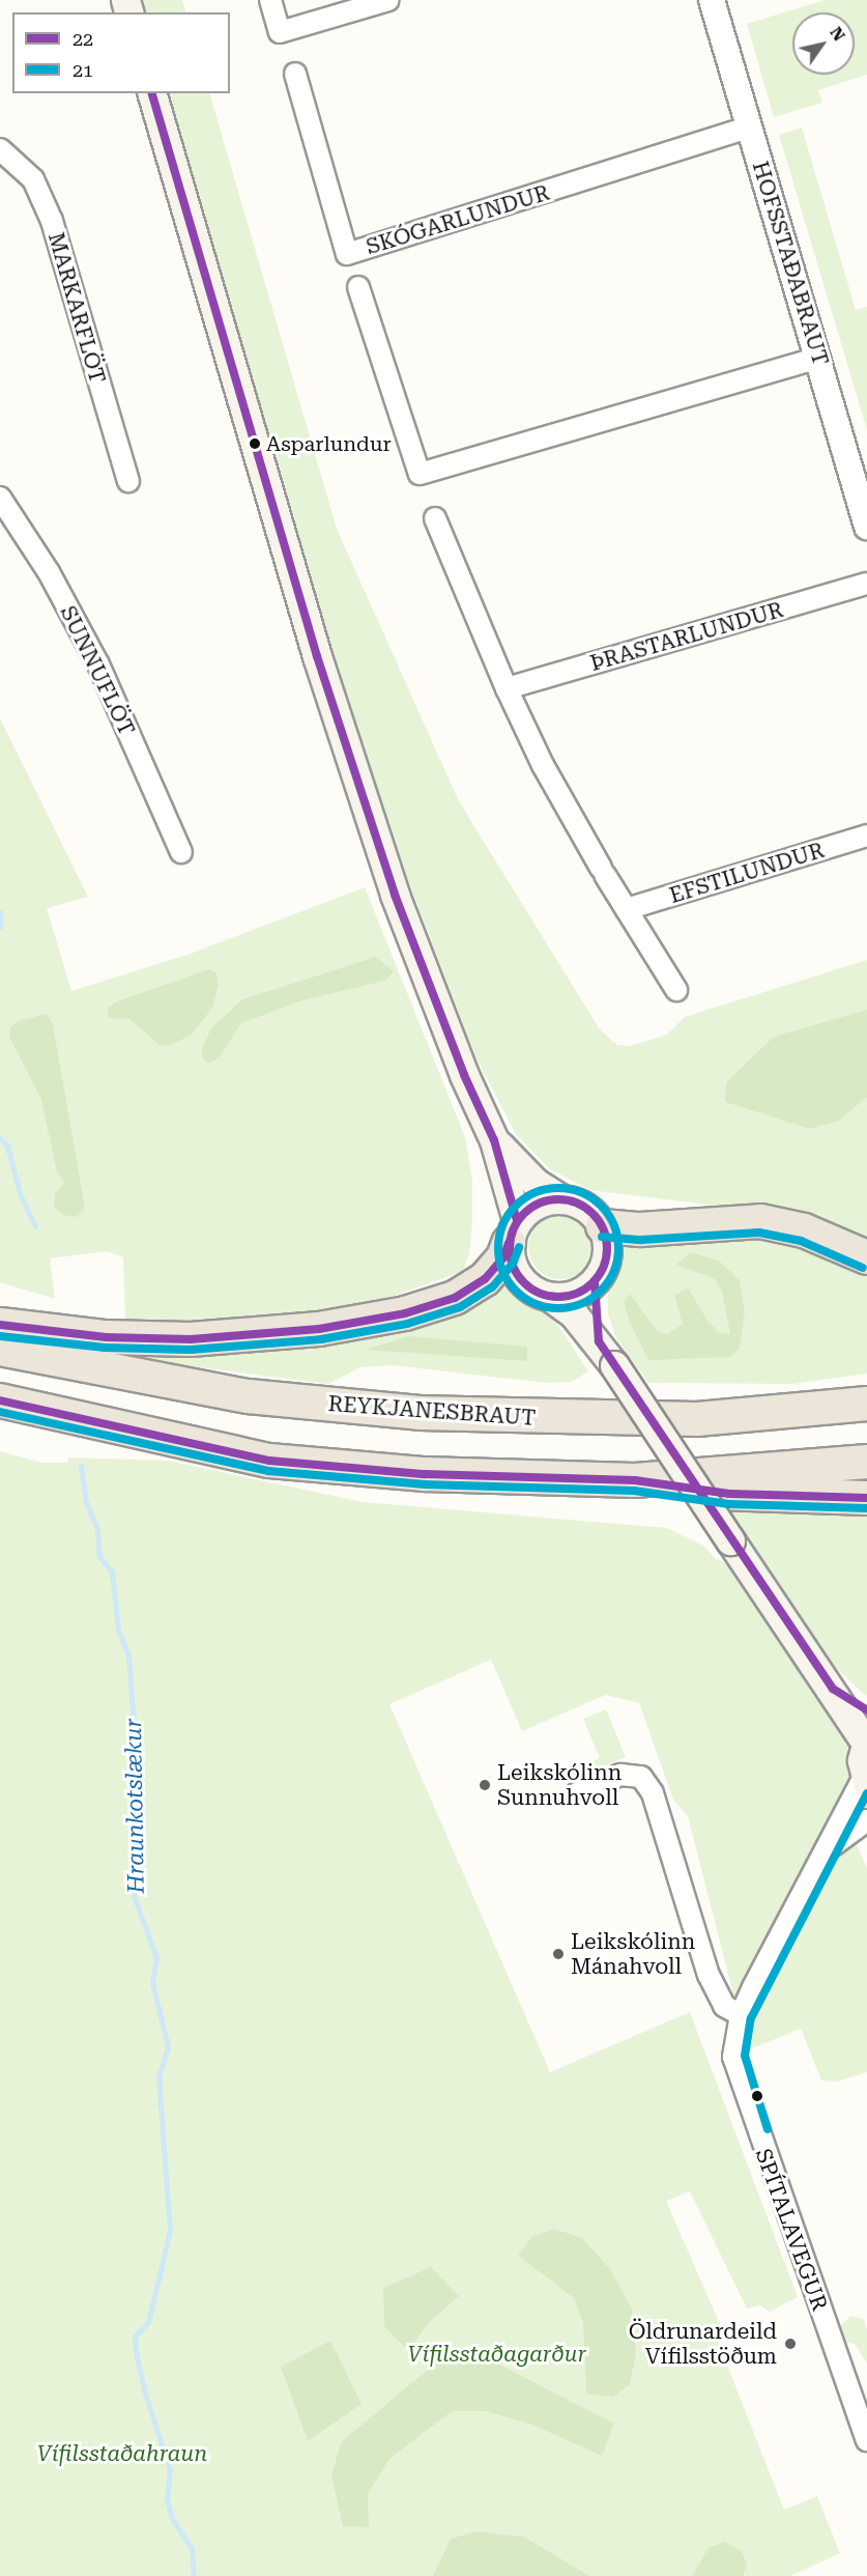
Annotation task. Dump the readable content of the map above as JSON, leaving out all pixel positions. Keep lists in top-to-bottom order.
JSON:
{
  "streets": {
    "highway": ["REYKJANESBRAUT"],
    "street": [
      "SKÓGARLUNDUR",
      "HOFSSTAÐABRAUT",
      "MARKARFLÖT",
      "ÞRASTARLUNDUR",
      "SUNNUFLÖT",
      "EFSTILUNDUR",
      "SPÍTALAVEGUR"
    ]
  },
  "crossings": [
    ["SKÓGARLUNDUR", "HOFSSTAÐABRAUT"]
  ],
  "water": ["Hraunkotslækur"],
  "parks": ["Vífilsstaðagarður", "Vífilsstaðahraun"],
  "places": [
    "Asparlundur",
    "Leikskólinn Sunnuhvoll",
    "Leikskólinn Mánahvoll",
    "Öldrunardeild Vífilsstöðum"
  ],
  "lines": ["transit line 22", "transit line 21"],
  "legend": ["22", "21"],
  "north": "top right"
}
